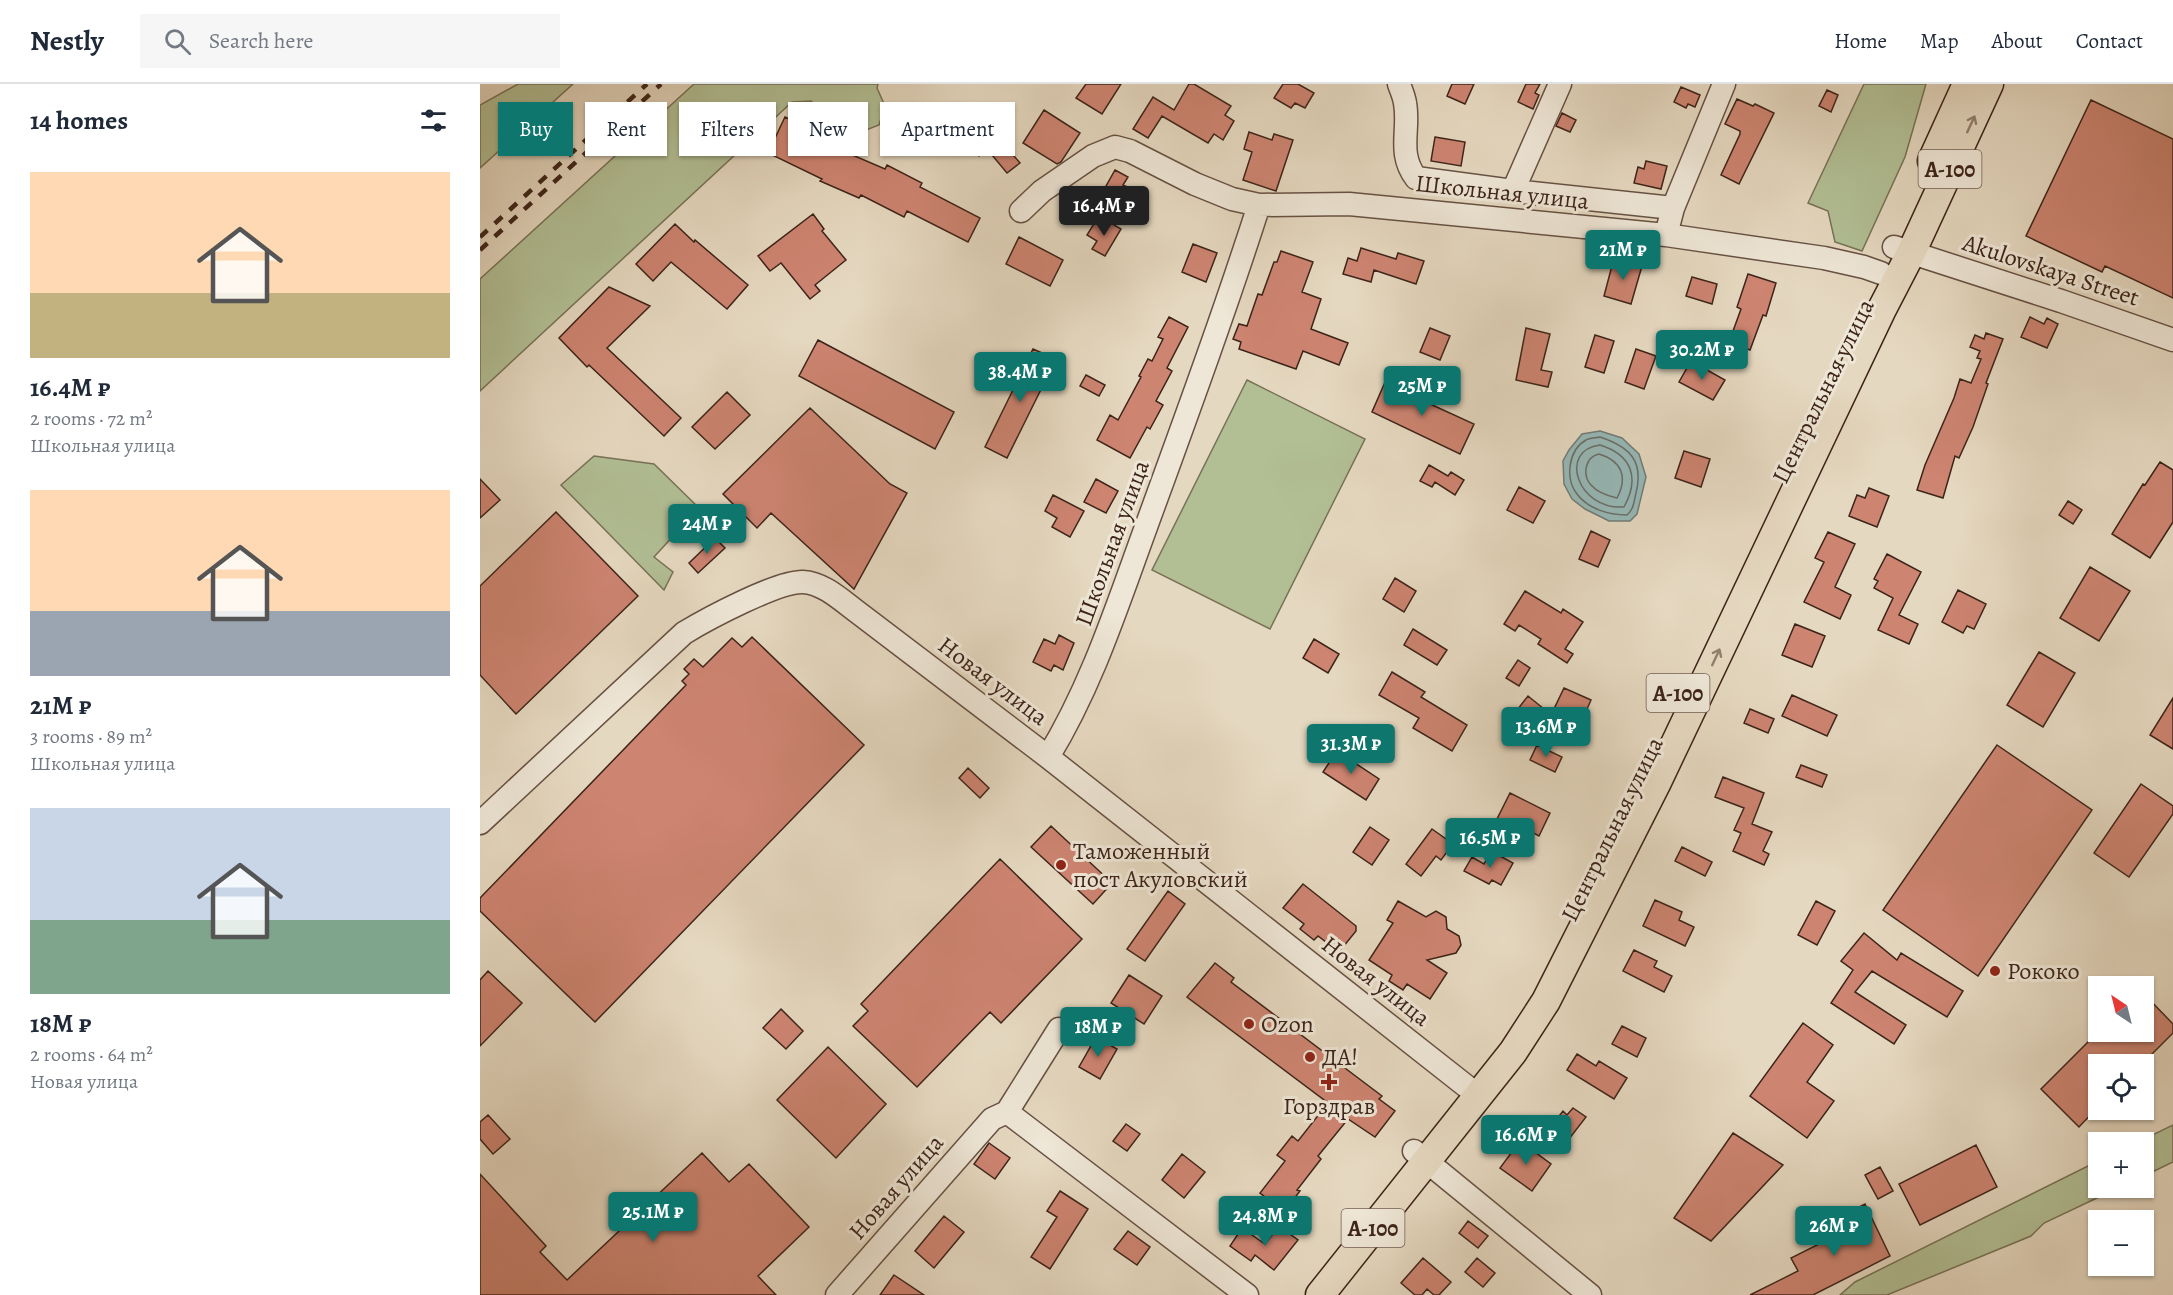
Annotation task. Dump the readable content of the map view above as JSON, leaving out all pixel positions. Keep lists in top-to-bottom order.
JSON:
{
  "streets": {
    "main road": ["А-100", "Центральная улица"],
    "street": ["Школьная улица", "Akulovskaya Street", "Новая улица"]
  },
  "crossings": [
    ["А-100", "Школьная улица"],
    ["А-100", "Akulovskaya Street"],
    ["А-100", "Центральная улица"],
    ["Школьная улица", "Центральная улица"],
    ["Школьная улица", "Новая улица"],
    ["Akulovskaya Street", "Центральная улица"],
    ["Центральная улица", "Новая улица"]
  ],
  "places": {
    "other": [
      "Таможенный пост Акуловский",
      "Рококо",
      "Ozon",
      "ДА!"
    ],
    "health": ["Горздрав"]
  },
  "north": "top left",
  "page": {
    "header": "Nestly",
    "search": "Search here",
    "nav": [
      "Home",
      "Map",
      "About",
      "Contact"
    ],
    "heading": "14 homes",
    "chip": [
      "Buy",
      "Rent",
      "Filters",
      "New",
      "Apartment"
    ],
    "list": [
      {
        "name": "16.4M ₽",
        "note": "2 rooms · 72 m² · Школьная улица"
      },
      {
        "name": "21M ₽",
        "note": "3 rooms · 89 m² · Школьная улица"
      },
      {
        "name": "18M ₽",
        "note": "2 rooms · 64 m² · Новая улица"
      }
    ],
    "price": [
      "16.4M ₽",
      "21M ₽",
      "30.2M ₽",
      "38.4M ₽",
      "25M ₽",
      "24M ₽",
      "13.6M ₽",
      "31.3M ₽",
      "16.5M ₽",
      "18M ₽",
      "16.6M ₽",
      "25.1M ₽",
      "24.8M ₽",
      "26M ₽"
    ],
    "map_buttons": ["+", "−"]
  }
}
